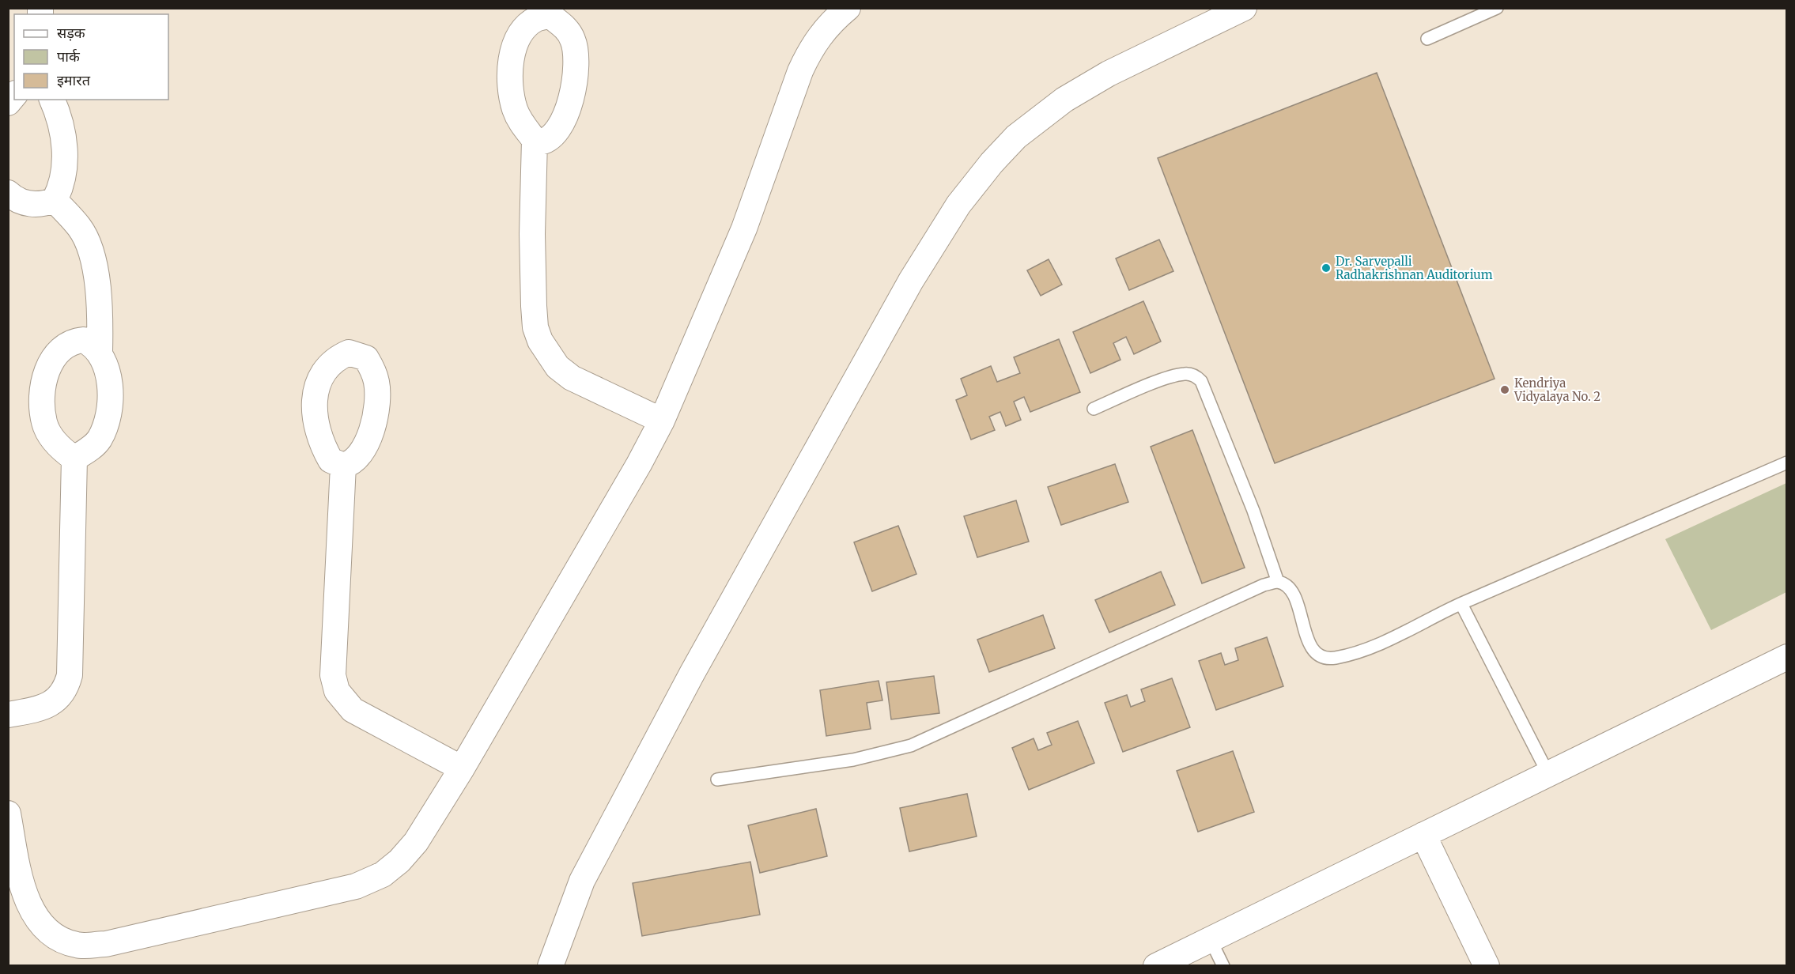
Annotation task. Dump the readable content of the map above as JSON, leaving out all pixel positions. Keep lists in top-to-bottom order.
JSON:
{
  "places": ["Dr. Sarvepalli Radhakrishnan Auditorium", "Kendriya Vidyalaya No. 2"],
  "legend": ["सड़क", "पार्क", "इमारत"]
}
